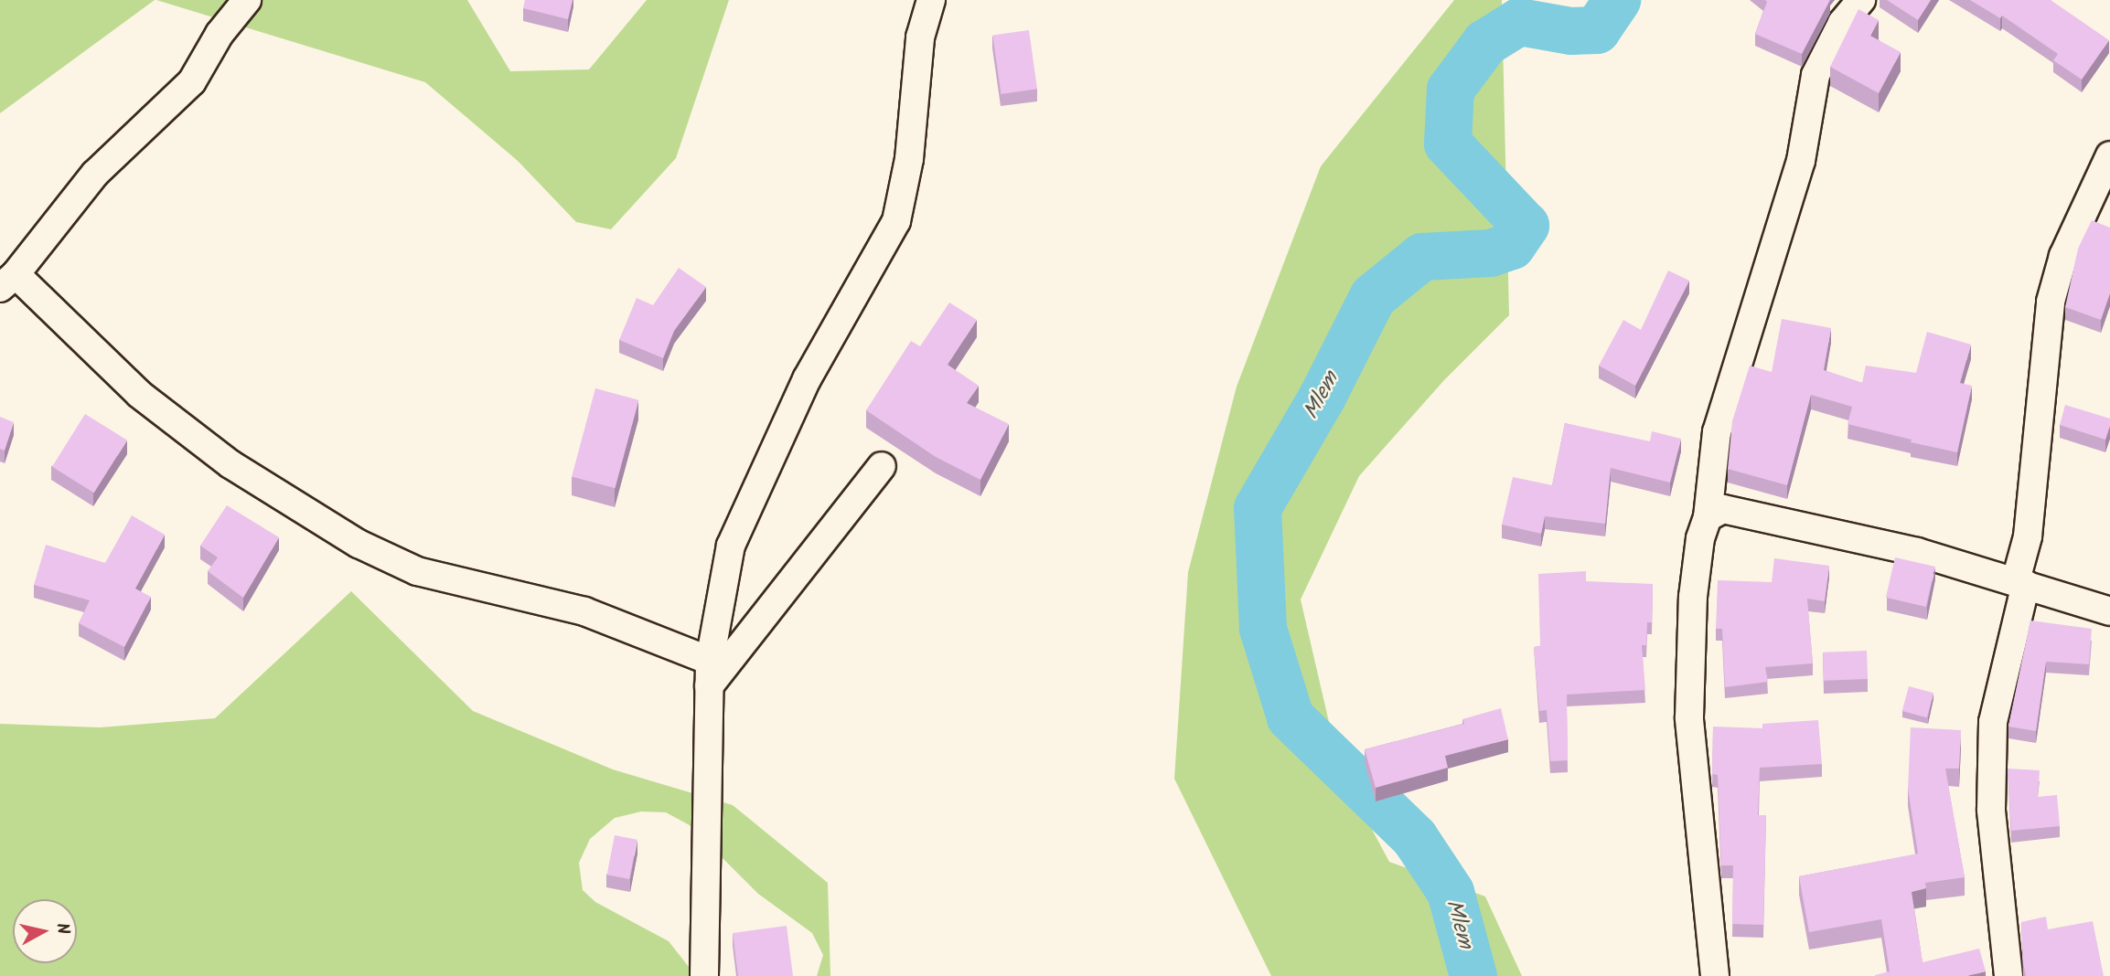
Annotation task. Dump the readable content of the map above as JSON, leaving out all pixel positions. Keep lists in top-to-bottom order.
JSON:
{
  "water": ["Mlem"],
  "north": "right"
}
